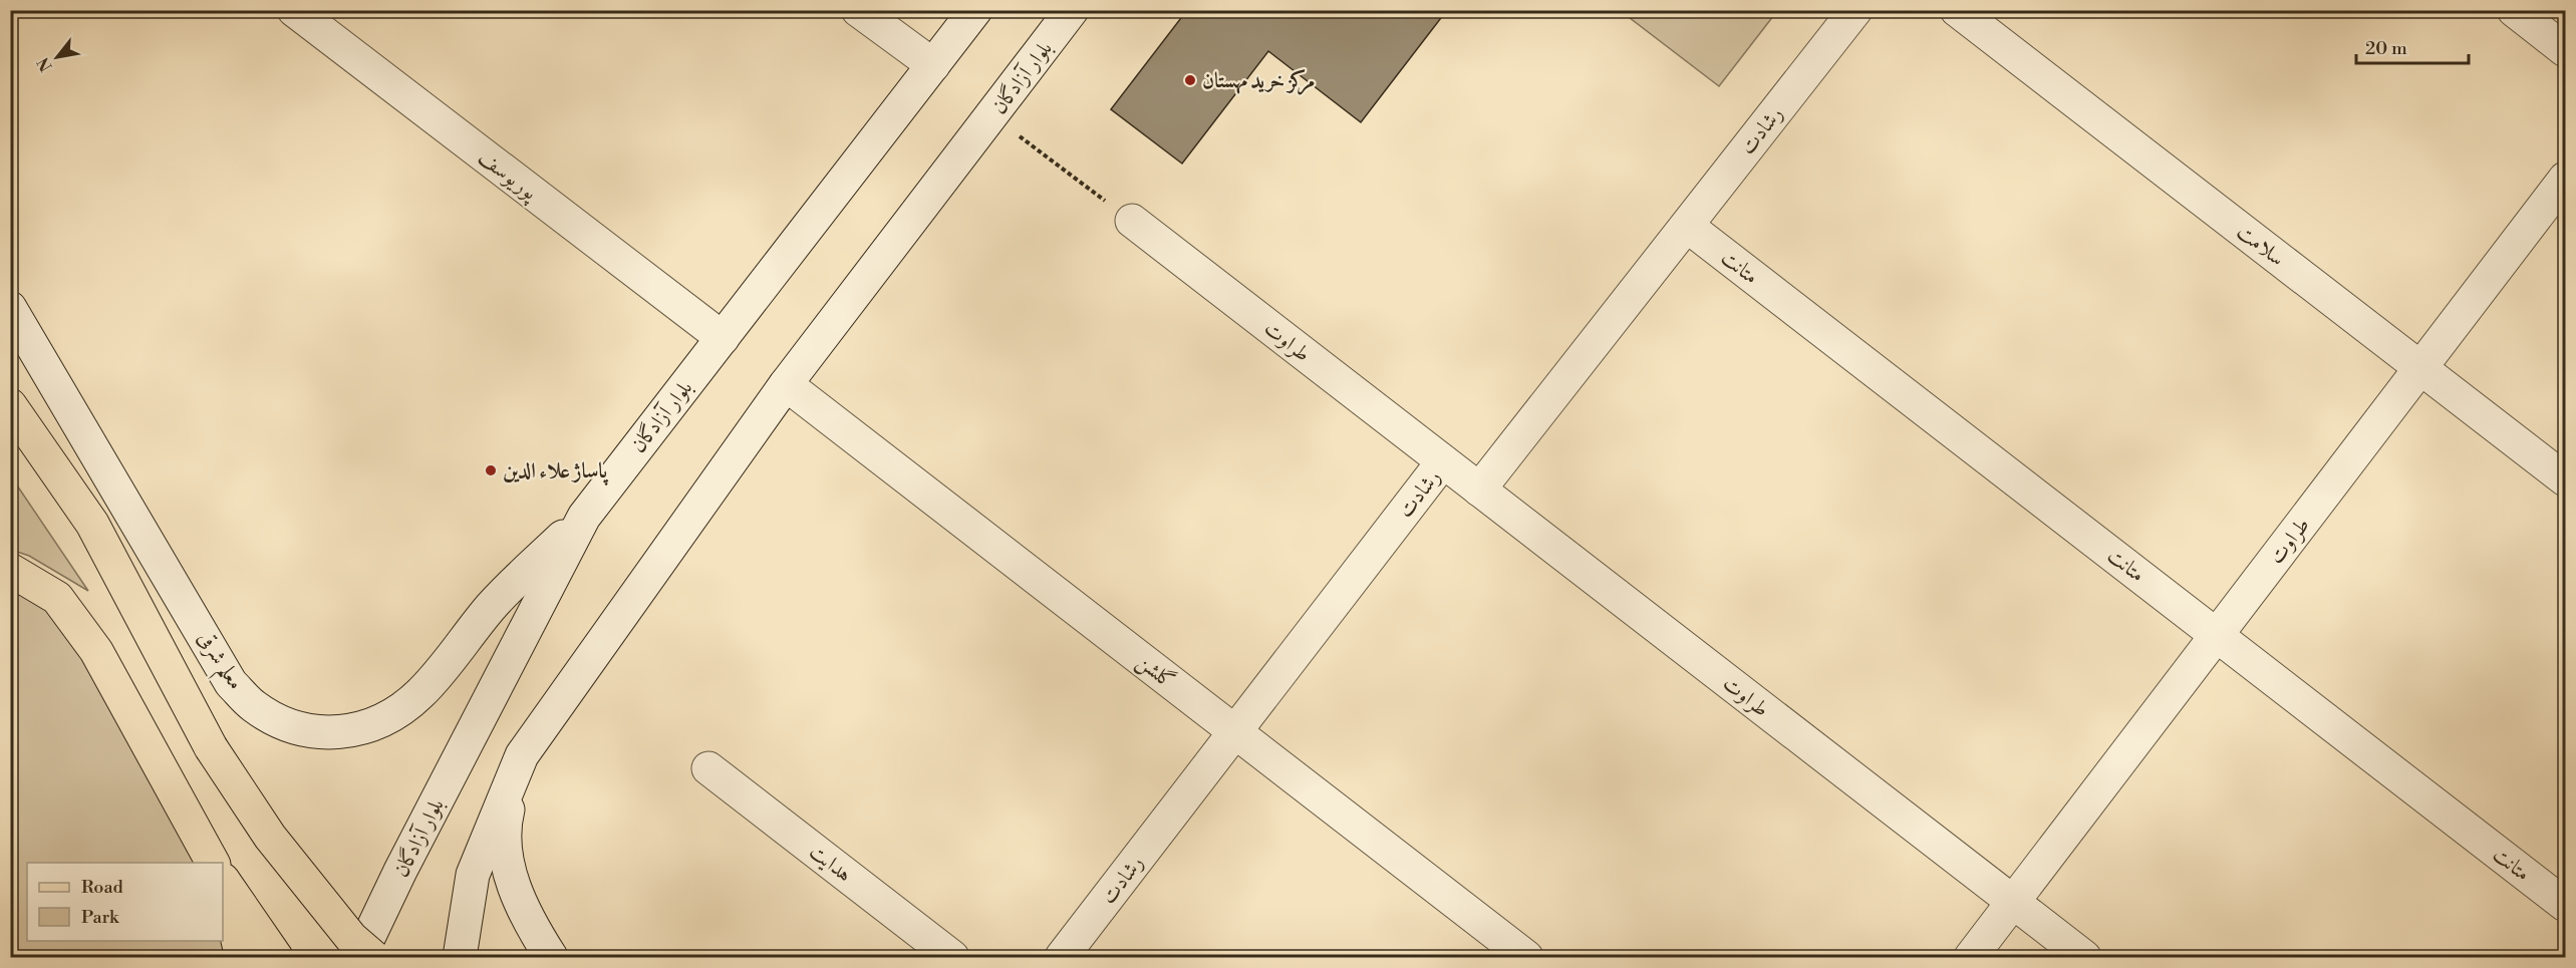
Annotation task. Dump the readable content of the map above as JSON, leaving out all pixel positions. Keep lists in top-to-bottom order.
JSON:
{
  "streets": {
    "street": [
      "بلوار آزادگان",
      "رشادت",
      "پوریوسف",
      "سلامت",
      "متانت",
      "طراوت",
      "معلم شرقی",
      "گلشن",
      "هدایت"
    ]
  },
  "crossings": [
    ["بلوار آزادگان", "پوریوسف"],
    ["بلوار آزادگان", "معلم شرقی"],
    ["بلوار آزادگان", "گلشن"],
    ["رشادت", "متانت"],
    ["رشادت", "طراوت"],
    ["رشادت", "گلشن"],
    ["سلامت", "طراوت"],
    ["متانت", "طراوت"]
  ],
  "places": ["مرکز خرید مهستان", "پاساژ علاء الدین"],
  "legend": ["Road", "Park"],
  "scale_bar": "20 m",
  "north": "bottom left"
}
